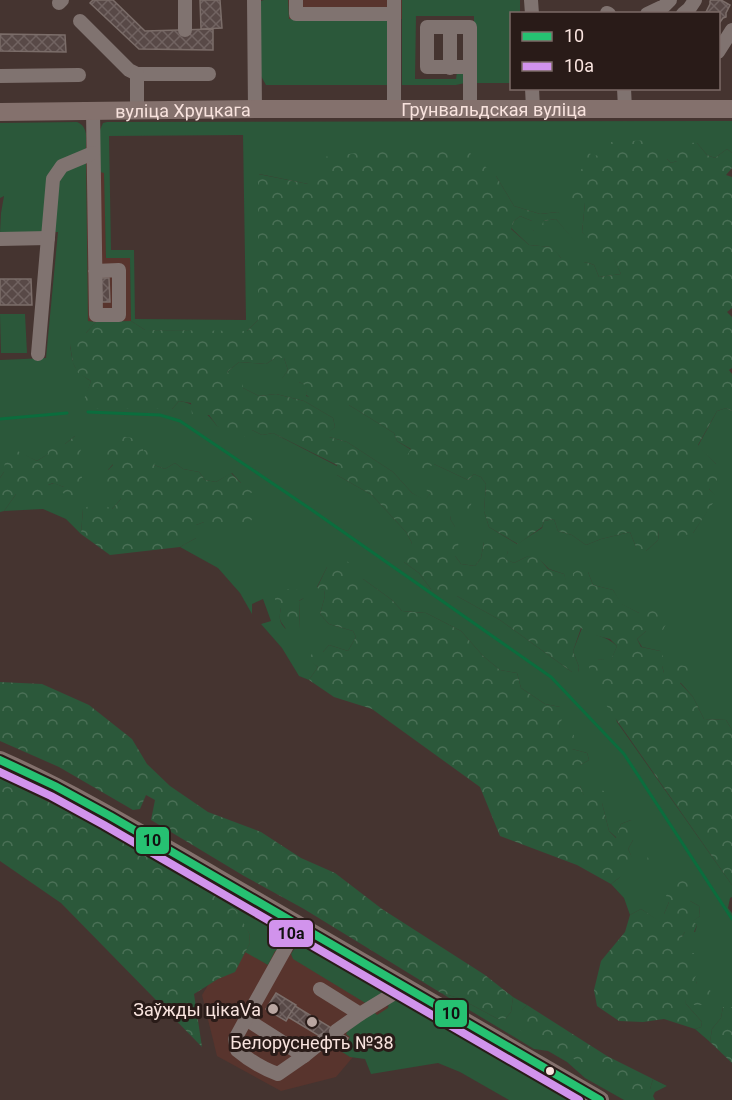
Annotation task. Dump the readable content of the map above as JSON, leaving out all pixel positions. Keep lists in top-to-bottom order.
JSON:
{
  "streets": {
    "main road": ["вуліца Хруцкага", "Грунвальдская вуліца"]
  },
  "crossings": [
    ["вуліца Хруцкага", "Грунвальдская вуліца"]
  ],
  "places": ["Заўжды цікаVа", "Белоруснефть №38"],
  "lines": ["transit line 10", "transit line 10а"],
  "legend": ["10", "10а"]
}
